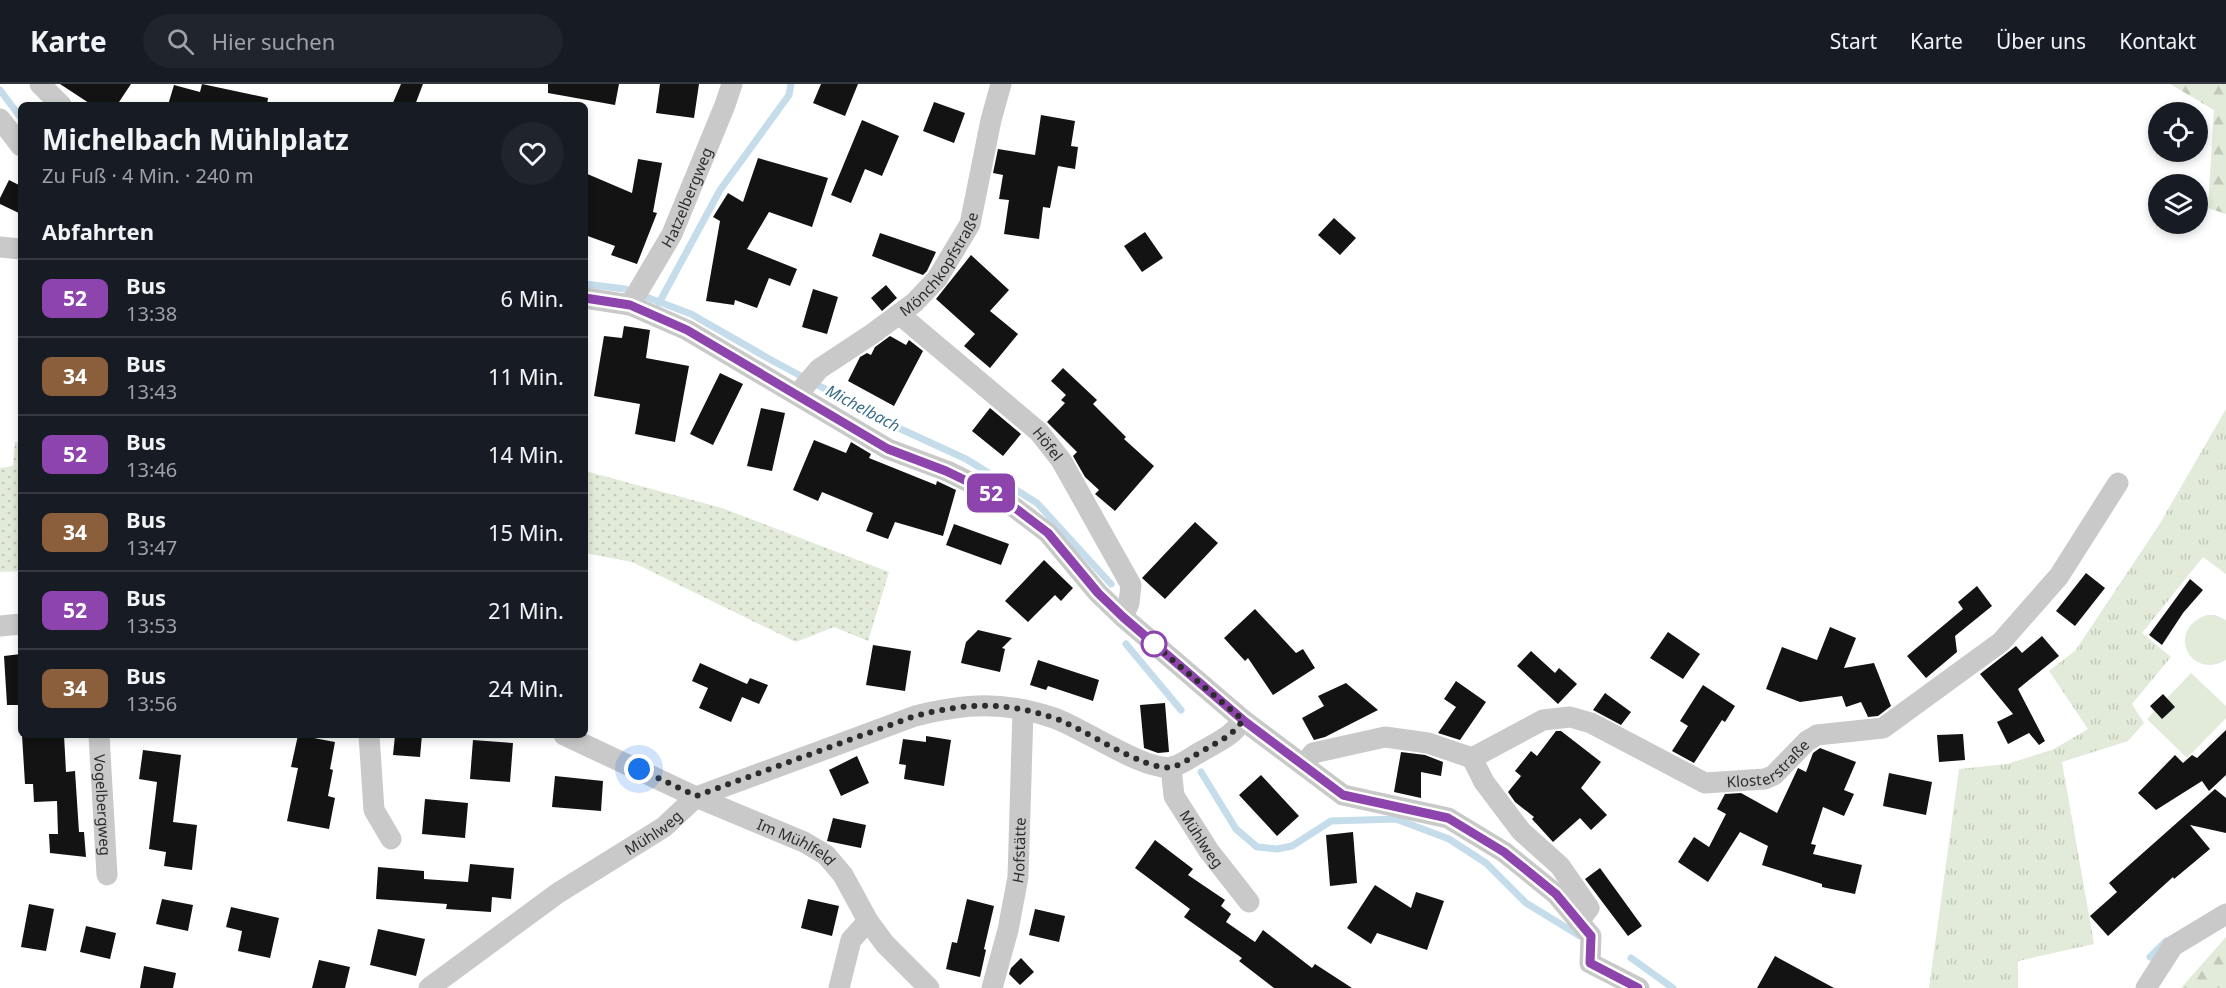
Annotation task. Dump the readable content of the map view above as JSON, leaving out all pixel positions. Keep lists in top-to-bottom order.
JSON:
{
  "streets": {
    "street": [
      "Hatzelbergweg",
      "Mönchkopfstraße",
      "Höfel",
      "Klosterstraße",
      "Vogelbergweg",
      "Mühlweg",
      "Im Mühlfeld",
      "Hofstätte"
    ]
  },
  "crossings": [
    ["Mönchkopfstraße", "Höfel"],
    ["Mühlweg", "Im Mühlfeld"],
    ["Mühlweg", "Hofstätte"]
  ],
  "water": ["Michelbach"],
  "lines": ["bus line 52"],
  "page": {
    "header": "Karte",
    "search": "Hier suchen",
    "nav": [
      "Start",
      "Karte",
      "Über uns",
      "Kontakt"
    ],
    "on_map": "52",
    "heading": [
      ["Michelbach Mühlplatz", "Zu Fuß · 4 Min. · 240 m"],
      "Abfahrten"
    ],
    "list": [
      {
        "mark": "52",
        "name": "Bus",
        "note": "13:38",
        "value": "6 Min."
      },
      {
        "mark": "34",
        "name": "Bus",
        "note": "13:43",
        "value": "11 Min."
      },
      {
        "mark": "52",
        "name": "Bus",
        "note": "13:46",
        "value": "14 Min."
      },
      {
        "mark": "34",
        "name": "Bus",
        "note": "13:47",
        "value": "15 Min."
      },
      {
        "mark": "52",
        "name": "Bus",
        "note": "13:53",
        "value": "21 Min."
      },
      {
        "mark": "34",
        "name": "Bus",
        "note": "13:56",
        "value": "24 Min."
      }
    ]
  }
}
